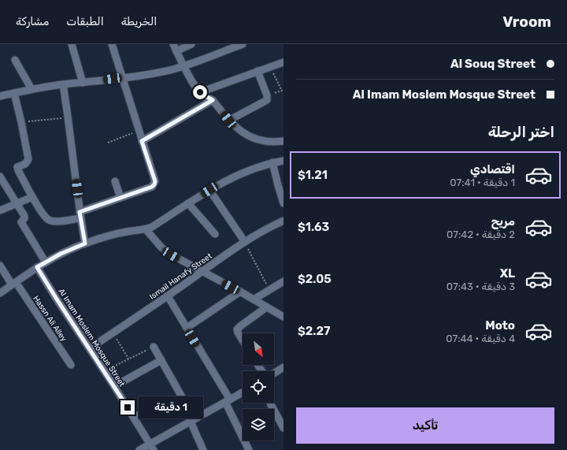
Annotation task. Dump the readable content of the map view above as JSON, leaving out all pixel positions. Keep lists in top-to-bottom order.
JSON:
{
  "streets": {
    "street": ["Ismail Hanafy Street", "Hassn Ali Alley", "Al Imam Moslem Mosque Street"]
  },
  "crossings": [
    ["Ismail Hanafy Street", "Al Imam Moslem Mosque Street"]
  ],
  "north": "bottom right",
  "page": {
    "header": "Vroom",
    "nav": ["الخريطة", "الطبقات", "مشاركة"],
    "banner": ["Al Souq Street", "Al Imam Moslem Mosque Street"],
    "heading": "اختر الرحلة",
    "list": [
      {
        "name": "اقتصادي",
        "note": "1 دقيقة · 07:41",
        "value": "$1.21"
      },
      {
        "name": "مريح",
        "note": "2 دقيقة · 07:42",
        "value": "$1.63"
      },
      {
        "name": "XL",
        "note": "3 دقيقة · 07:43",
        "value": "$2.05"
      },
      {
        "name": "Moto",
        "note": "4 دقيقة · 07:44",
        "value": "$2.27"
      }
    ],
    "bubble": "1 دقيقة",
    "buttons": "تأكيد"
  }
}
